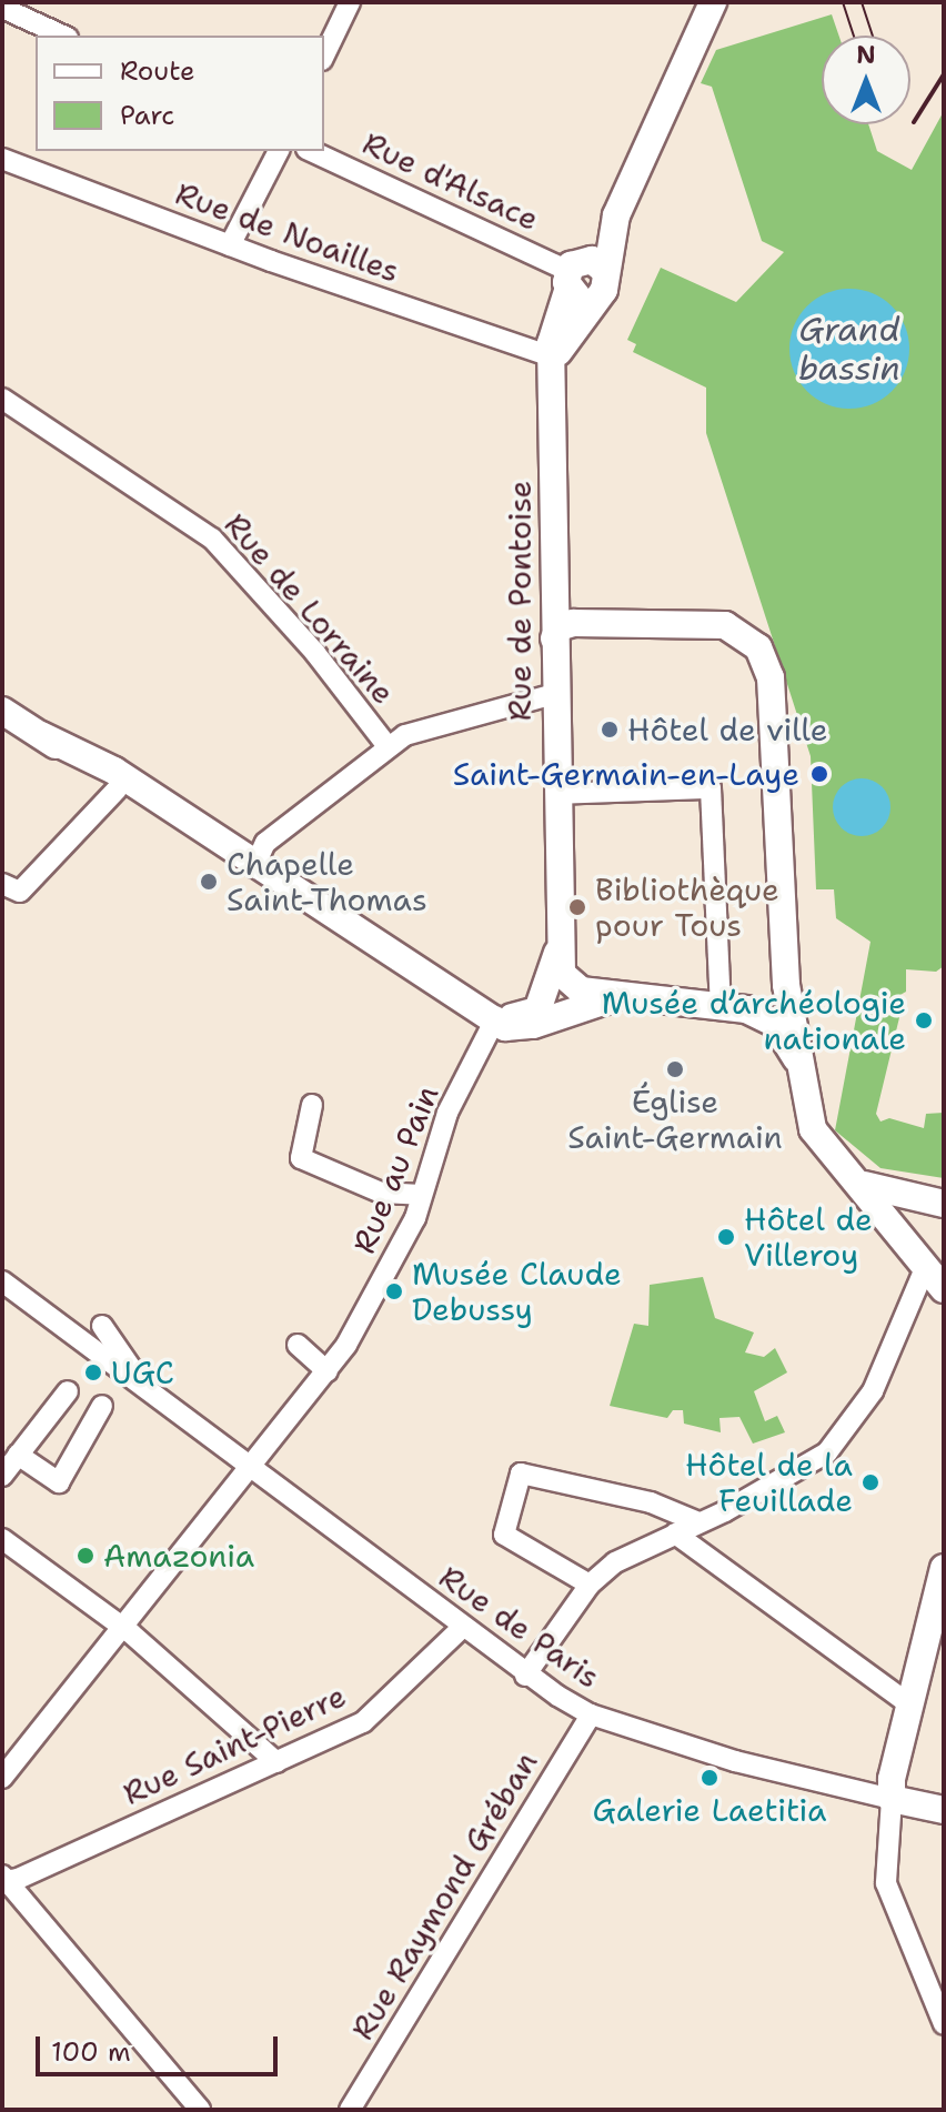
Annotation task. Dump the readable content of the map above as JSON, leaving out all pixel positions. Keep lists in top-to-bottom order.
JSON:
{
  "streets": {
    "main road": ["Rue de Pontoise"],
    "street": [
      "Rue d'Alsace",
      "Rue de Noailles",
      "Rue de Lorraine",
      "Rue au Pain",
      "Rue de Paris",
      "Rue Saint-Pierre",
      "Rue Raymond Gréban"
    ]
  },
  "crossings": [
    ["Rue d'Alsace", "Rue de Pontoise"],
    ["Rue de Noailles", "Rue de Pontoise"],
    ["Rue de Pontoise", "Rue au Pain"],
    ["Rue au Pain", "Rue de Paris"],
    ["Rue de Paris", "Rue Saint-Pierre"],
    ["Rue de Paris", "Rue Raymond Gréban"]
  ],
  "water": ["Grand bassin"],
  "places": [
    "Hôtel de ville",
    "Saint-Germain-en-Laye",
    "Chapelle Saint-Thomas",
    "Bibliothèque pour Tous",
    "Musée d’archéologie nationale",
    "Église Saint-Germain",
    "Hôtel de Villeroy",
    "Musée Claude Debussy",
    "UGC",
    "Hôtel de la Feuillade",
    "Amazonia",
    "Galerie Laetitia"
  ],
  "legend": ["Route", "Parc"],
  "scale_bar": "100 m",
  "north": "top"
}
